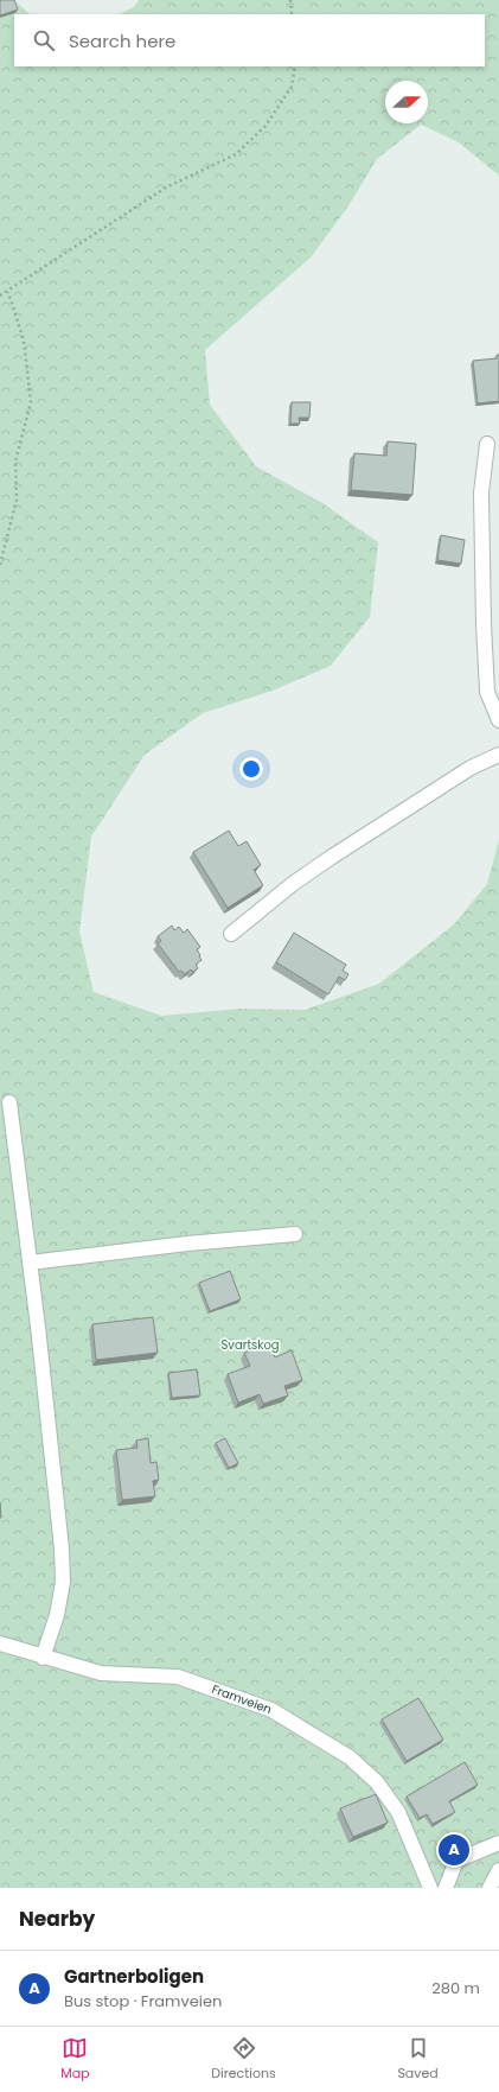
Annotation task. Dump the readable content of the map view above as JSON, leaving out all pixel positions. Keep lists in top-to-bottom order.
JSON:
{
  "streets": {
    "street": ["Framveien"]
  },
  "parks": ["Svartskog"],
  "north": "right",
  "page": {
    "search": "Search here",
    "pins": "A",
    "heading": "Nearby",
    "list": [
      {
        "mark": "A",
        "name": "Gartnerboligen",
        "note": "Bus stop · Framveien",
        "value": "280 m"
      }
    ],
    "nav": ["Map", "Directions", "Saved"]
  }
}
